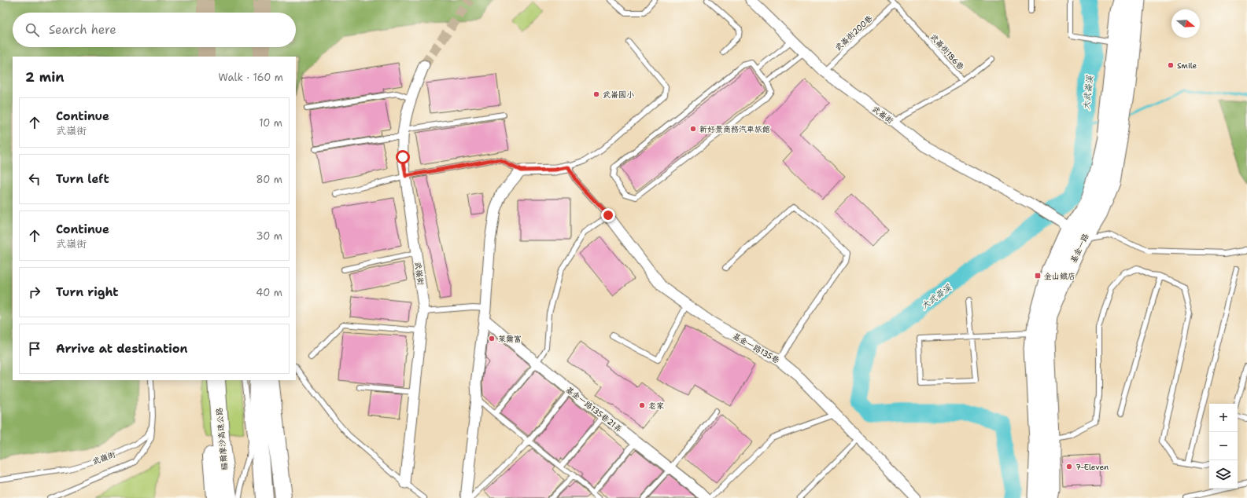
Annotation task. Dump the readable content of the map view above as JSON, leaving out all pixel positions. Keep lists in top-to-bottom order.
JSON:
{
  "streets": {
    "highway": ["福爾摩沙高速公路"],
    "main road": ["基金一路"],
    "street": [
      "武崙街",
      "武嶺街",
      "基金一路135巷",
      "基金一路135巷21弄"
    ],
    "lane": ["武崙街200巷", "武崙街186巷"]
  },
  "crossings": [
    ["武崙街200巷", "武崙街186巷"],
    ["武崙街200巷", "武崙街"],
    ["武崙街186巷", "武崙街"],
    ["武崙街", "基金一路"]
  ],
  "water": ["大武崙溪"],
  "places": {
    "other": [
      "Smile",
      "武崙國小",
      "新好景商務汽車旅館",
      "萊爾富",
      "老家",
      "7-Eleven"
    ],
    "transit": ["金山鐵店"]
  },
  "north": "right",
  "page": {
    "search": "Search here",
    "heading": ["2 min", "Walk · 160 m"],
    "list": [
      ["Continue", "武嶺街", "10 m"],
      ["Turn left", "80 m"],
      ["Continue", "武嶺街", "30 m"],
      ["Turn right", "40 m"],
      "Arrive at destination"
    ],
    "map_buttons": ["+", "−"]
  }
}
